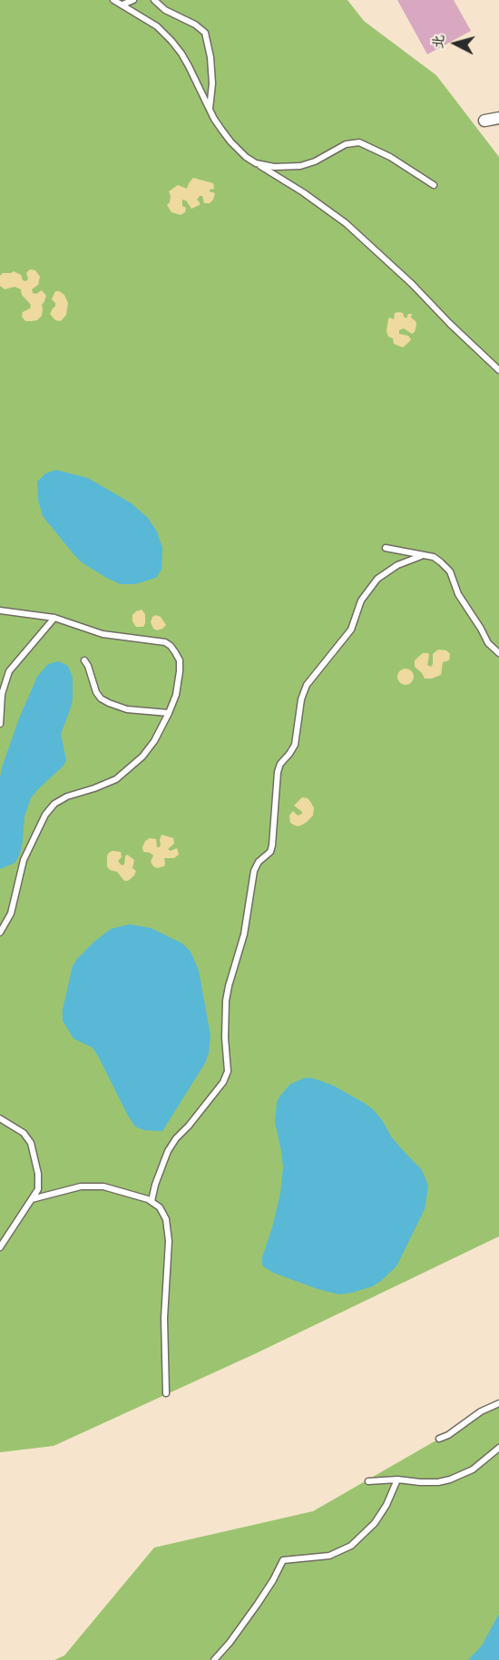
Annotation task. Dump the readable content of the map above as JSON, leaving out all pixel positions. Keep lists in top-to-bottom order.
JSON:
{
  "north": "left"
}
